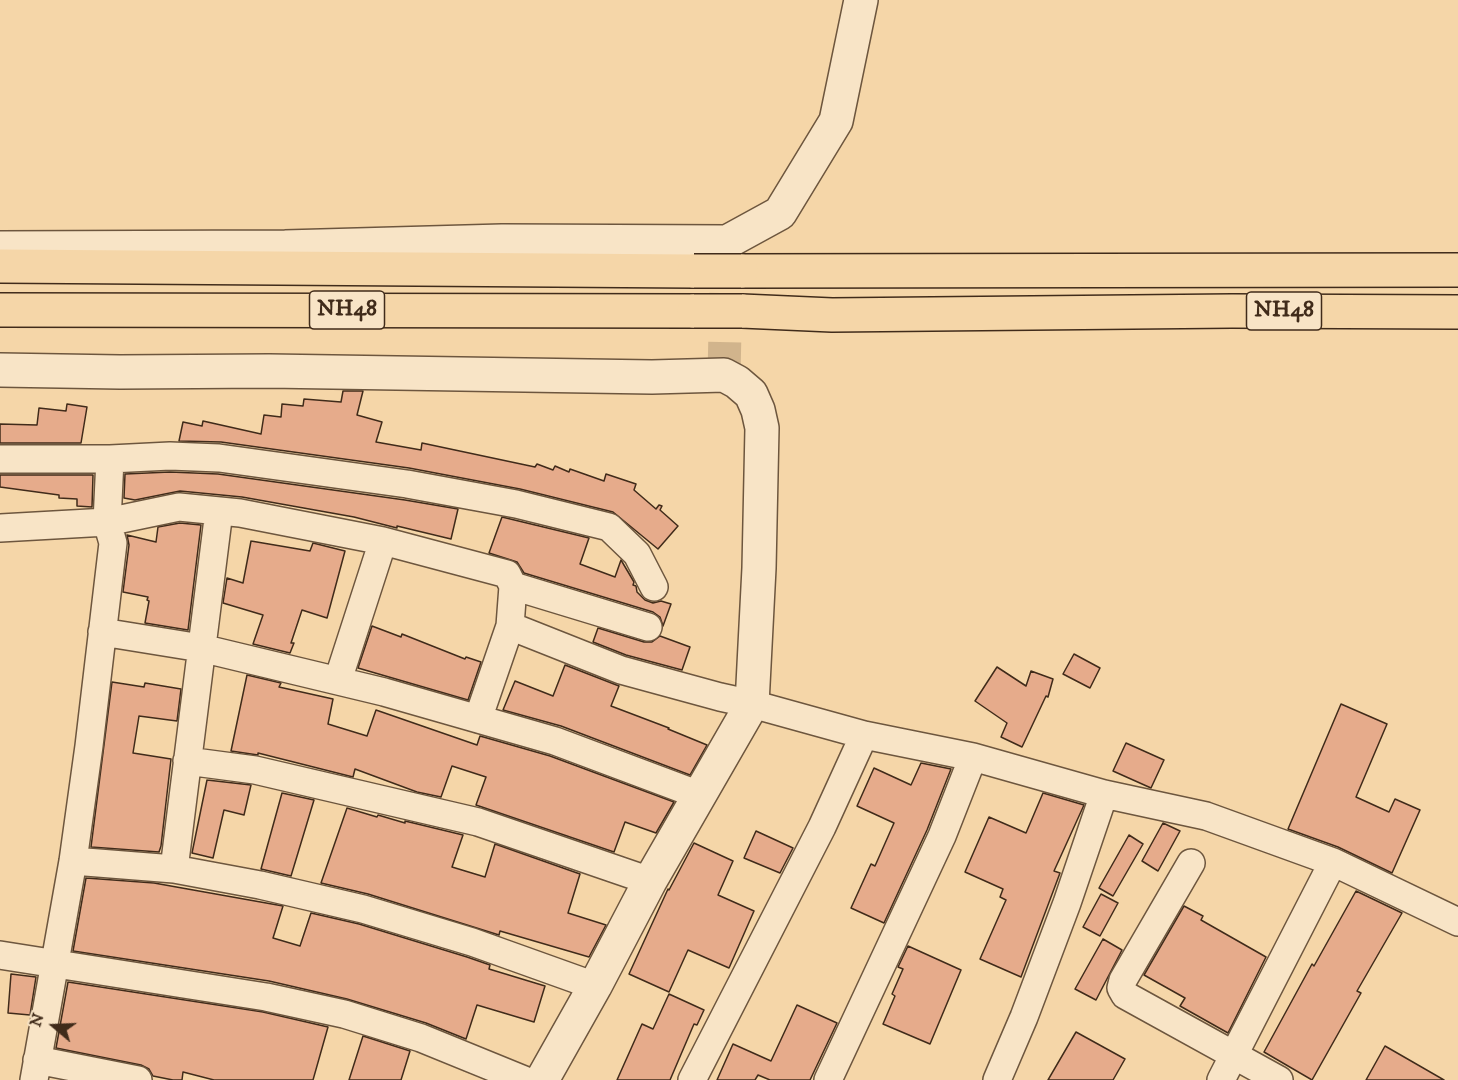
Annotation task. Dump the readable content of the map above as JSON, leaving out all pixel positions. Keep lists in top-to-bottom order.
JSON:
{
  "streets": {
    "highway": ["NH48"]
  },
  "north": "left"
}
